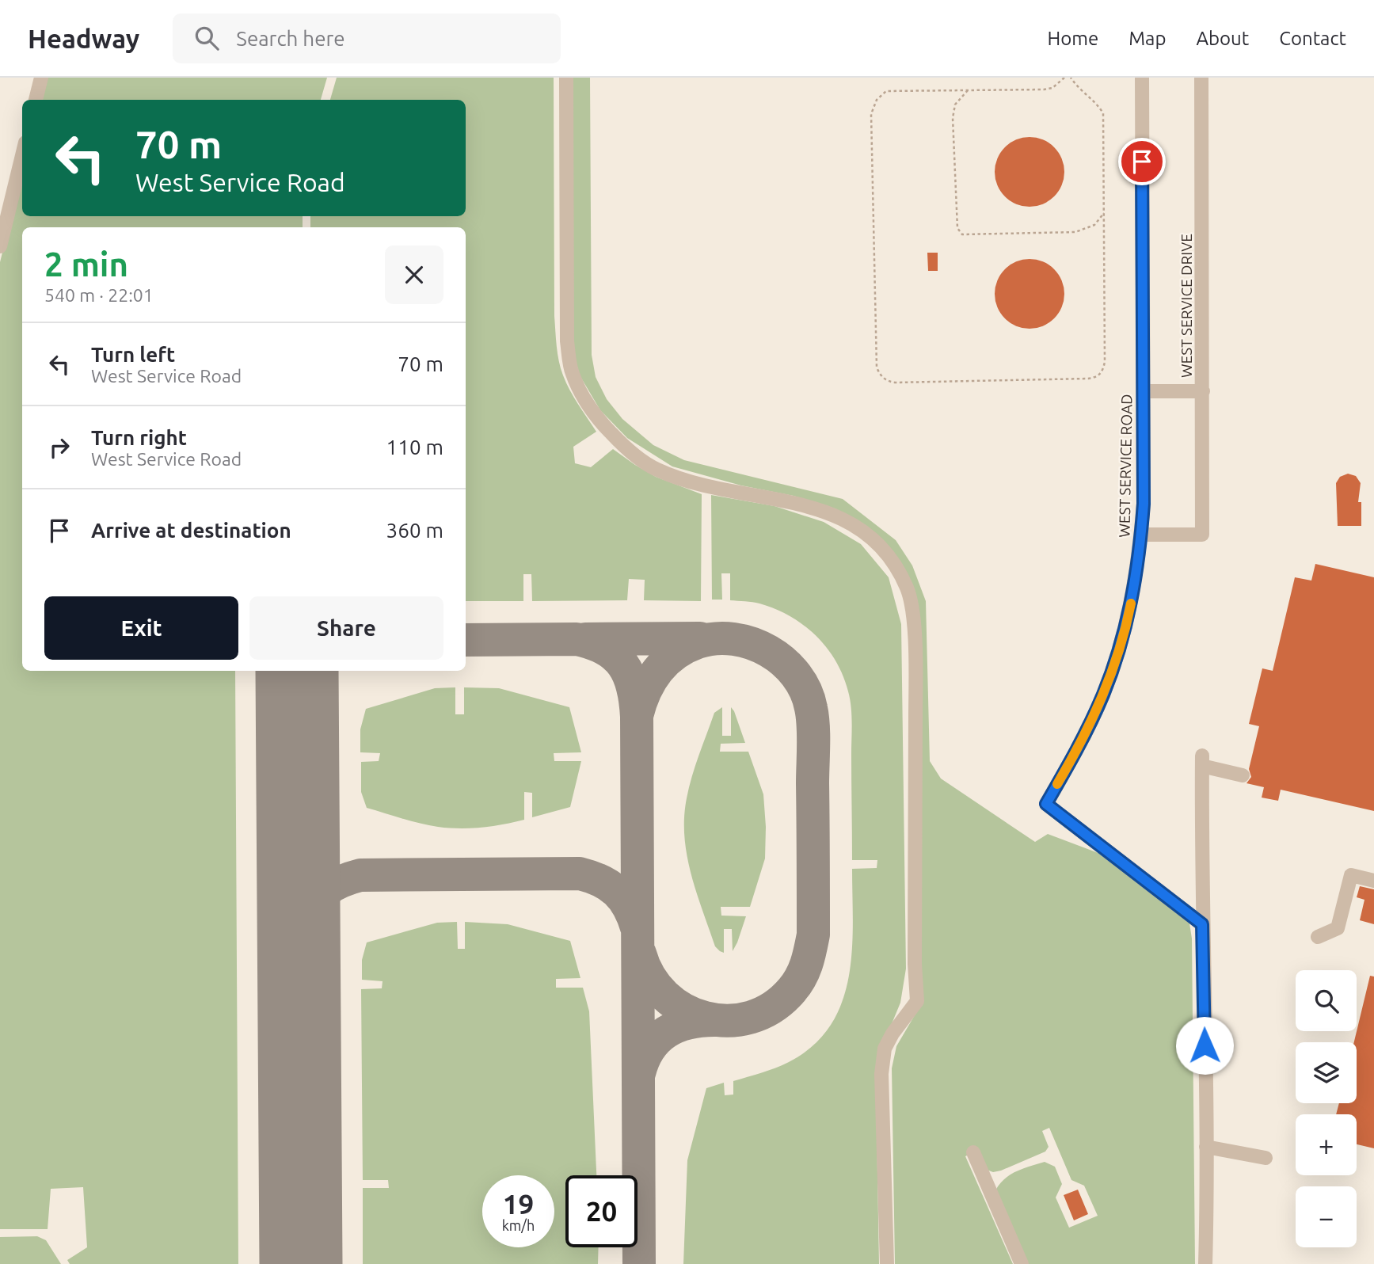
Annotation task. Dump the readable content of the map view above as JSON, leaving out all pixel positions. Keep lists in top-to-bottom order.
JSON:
{
  "streets": {
    "street": ["WEST SERVICE DRIVE", "WEST SERVICE ROAD"]
  },
  "crossings": [
    ["WEST SERVICE DRIVE", "WEST SERVICE ROAD"]
  ],
  "page": {
    "header": "Headway",
    "search": "Search here",
    "nav": [
      "Home",
      "Map",
      "About",
      "Contact"
    ],
    "turn": ["70 m", "West Service Road"],
    "heading": ["2 min", "540 m · 22:01"],
    "list": [
      {
        "name": "Turn left",
        "note": "West Service Road",
        "value": "70 m"
      },
      {
        "name": "Turn right",
        "note": "West Service Road",
        "value": "110 m"
      },
      {
        "name": "Arrive at destination",
        "value": "360 m"
      }
    ],
    "buttons": ["Exit", "Share"],
    "map_buttons": ["+", "−"],
    "speed": "19 km/h",
    "limit": "20"
  }
}
